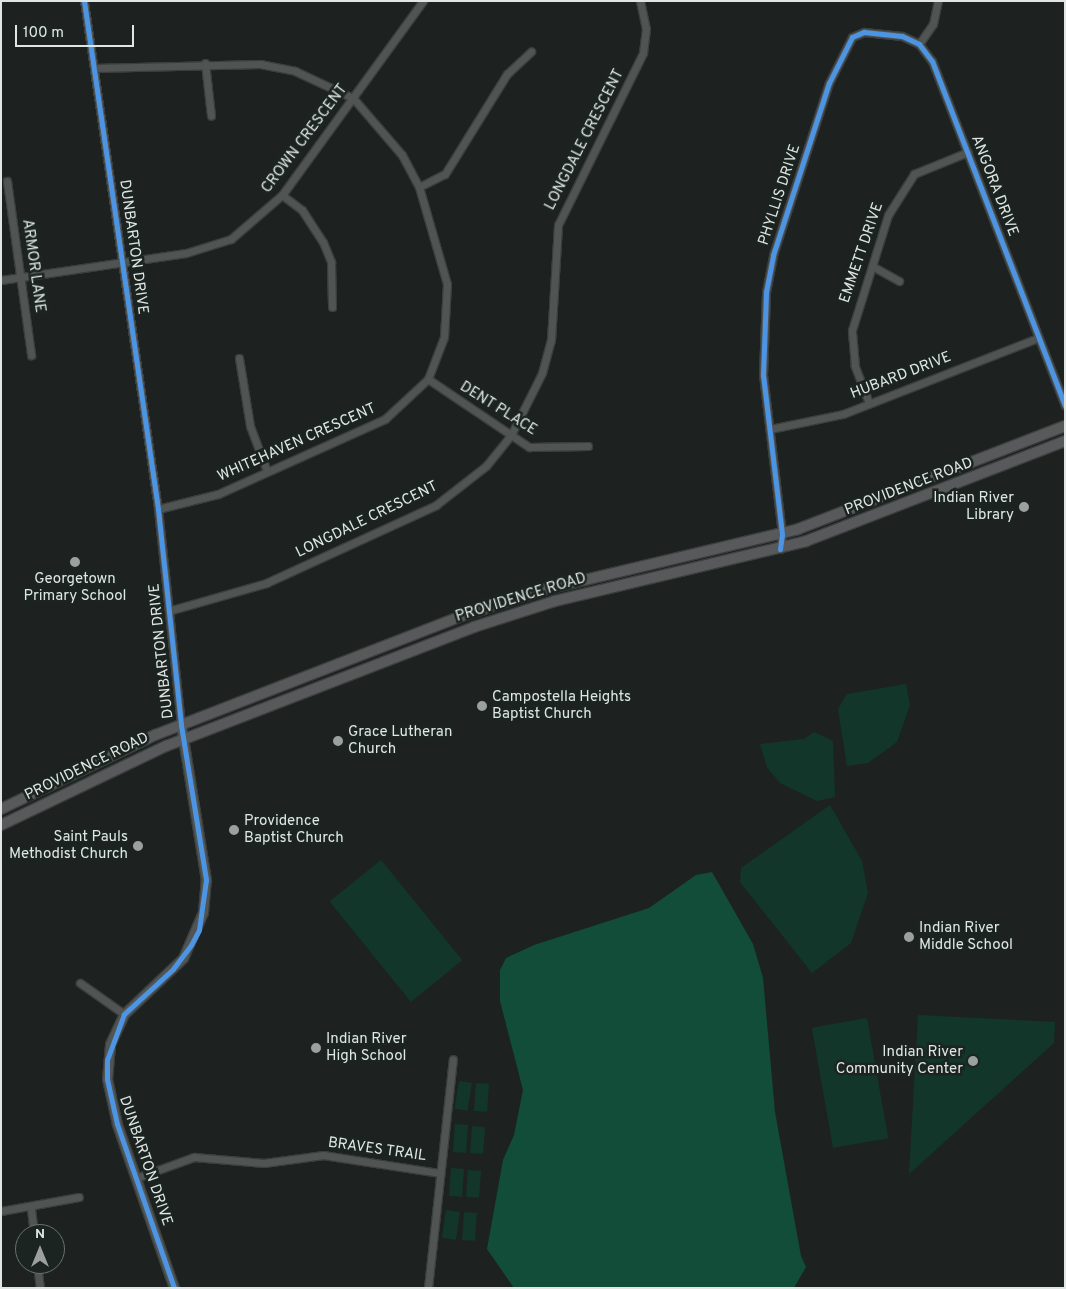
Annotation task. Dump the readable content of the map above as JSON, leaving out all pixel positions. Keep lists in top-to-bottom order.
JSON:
{
  "streets": {
    "main road": ["PROVIDENCE ROAD"],
    "street": [
      "CROWN CRESCENT",
      "LONGDALE CRESCENT",
      "ANGORA DRIVE",
      "PHYLLIS DRIVE",
      "DUNBARTON DRIVE",
      "EMMETT DRIVE",
      "ARMOR LANE",
      "HUBARD DRIVE",
      "DENT PLACE",
      "WHITEHAVEN CRESCENT",
      "BRAVES TRAIL"
    ]
  },
  "crossings": [
    ["CROWN CRESCENT", "DUNBARTON DRIVE"],
    ["CROWN CRESCENT", "ARMOR LANE"],
    ["LONGDALE CRESCENT", "DUNBARTON DRIVE"],
    ["LONGDALE CRESCENT", "DENT PLACE"],
    ["ANGORA DRIVE", "PHYLLIS DRIVE"],
    ["ANGORA DRIVE", "EMMETT DRIVE"],
    ["ANGORA DRIVE", "HUBARD DRIVE"],
    ["PHYLLIS DRIVE", "HUBARD DRIVE"],
    ["PHYLLIS DRIVE", "PROVIDENCE ROAD"],
    ["DUNBARTON DRIVE", "WHITEHAVEN CRESCENT"],
    ["DUNBARTON DRIVE", "PROVIDENCE ROAD"],
    ["DUNBARTON DRIVE", "BRAVES TRAIL"],
    ["EMMETT DRIVE", "HUBARD DRIVE"],
    ["DENT PLACE", "WHITEHAVEN CRESCENT"]
  ],
  "places": [
    "Indian River Library",
    "Georgetown Primary School",
    "Campostella Heights Baptist Church",
    "Grace Lutheran Church",
    "Providence Baptist Church",
    "Saint Pauls Methodist Church",
    "Indian River Middle School",
    "Indian River High School",
    "Indian River Community Center"
  ],
  "scale_bar": "100 m",
  "north": "top"
}
